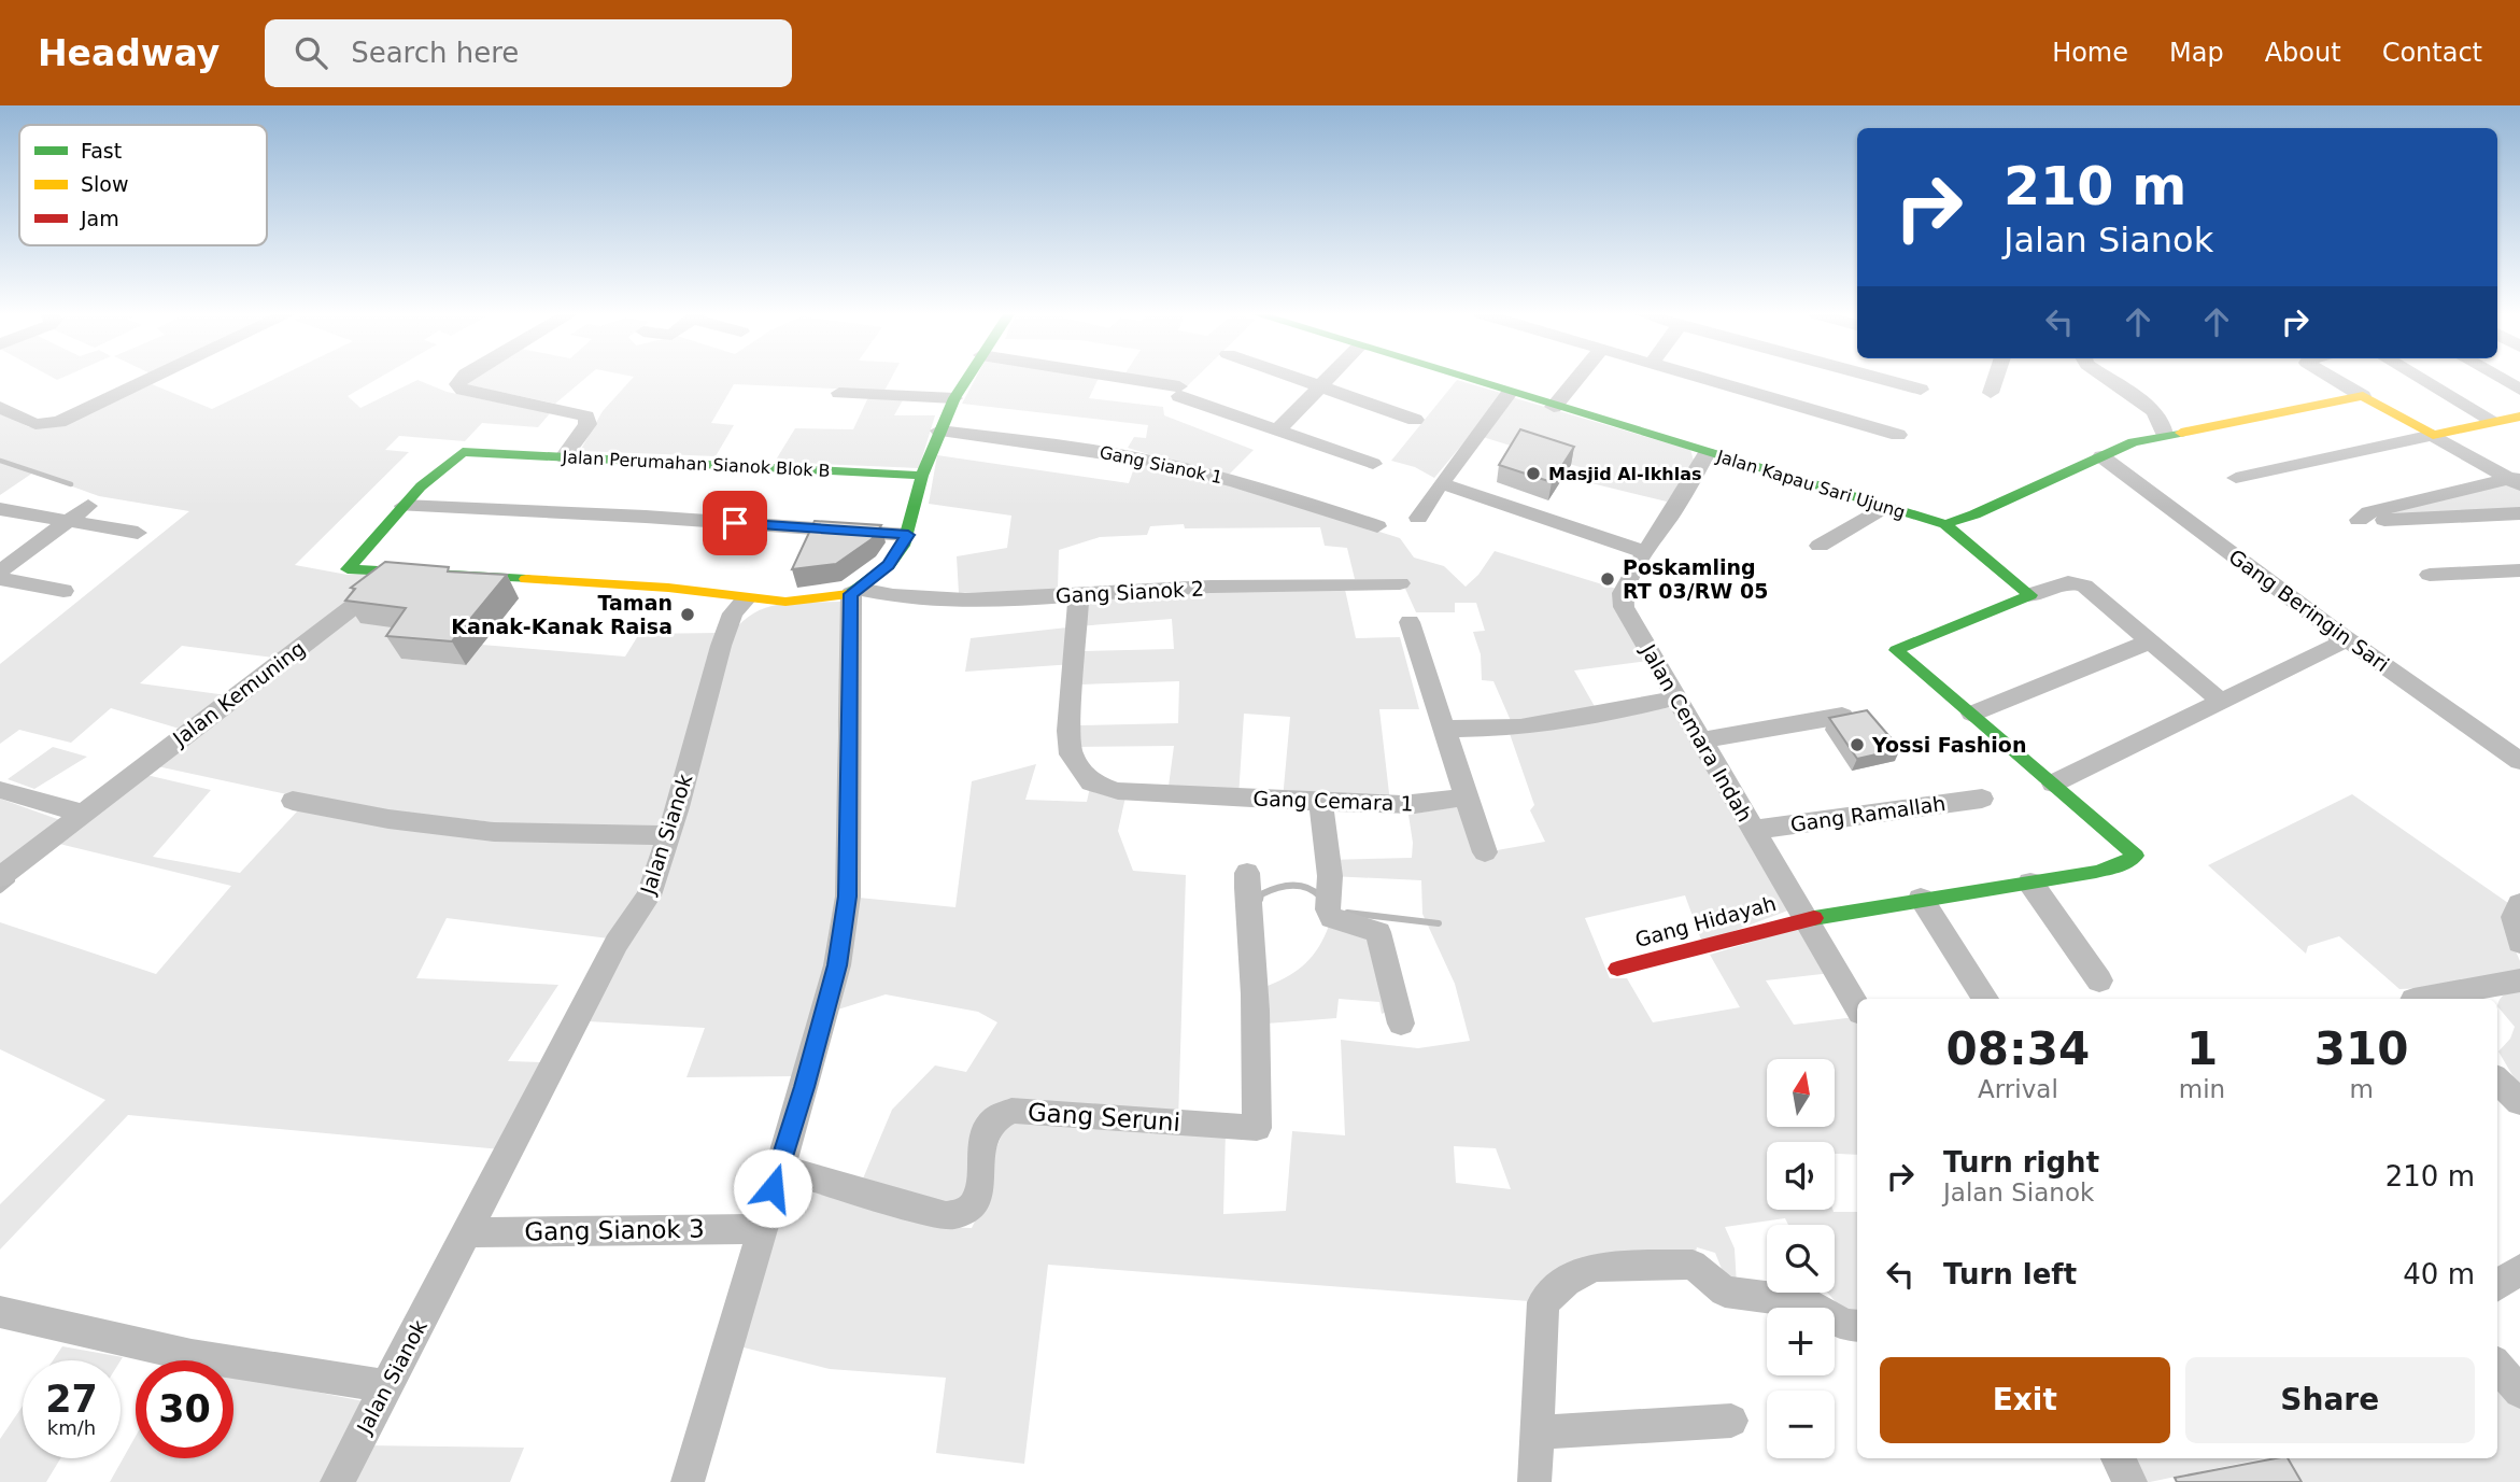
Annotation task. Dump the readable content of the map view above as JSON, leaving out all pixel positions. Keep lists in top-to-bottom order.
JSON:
{
  "streets": {
    "street": [
      "Jalan Perumahan Sianok Blok B",
      "Gang Sianok 1",
      "Jalan Kapau Sari Ujung",
      "Gang Sianok 2",
      "Gang Beringin Sari",
      "Jalan Kemuning",
      "Jalan Cemara Indah",
      "Gang Cemara 1",
      "Gang Ramallah",
      "Jalan Sianok",
      "Gang Hidayah",
      "Gang Seruni",
      "Gang Sianok 3"
    ]
  },
  "crossings": [
    ["Jalan Kapau Sari Ujung", "Jalan Cemara Indah"],
    ["Gang Sianok 2", "Gang Cemara 1"],
    ["Jalan Cemara Indah", "Gang Ramallah"],
    ["Jalan Cemara Indah", "Gang Hidayah"],
    ["Jalan Sianok", "Gang Sianok 3"]
  ],
  "places": [
    "Masjid Al-Ikhlas",
    "Poskamling RT 03/RW 05",
    "Taman Kanak-Kanak Raisa",
    "Yossi Fashion"
  ],
  "legend": ["Fast", "Slow", "Jam"],
  "north": "top",
  "page": {
    "header": "Headway",
    "search": "Search here",
    "nav": [
      "Home",
      "Map",
      "About",
      "Contact"
    ],
    "turn": ["210 m", "Jalan Sianok"],
    "eta": [
      "08:34",
      "Arrival",
      "1",
      "min",
      "310",
      "m"
    ],
    "map_buttons": ["+", "−"],
    "list": [
      {
        "name": "Turn right",
        "note": "Jalan Sianok",
        "value": "210 m"
      },
      {
        "name": "Turn left",
        "value": "40 m"
      }
    ],
    "buttons": ["Exit", "Share"],
    "speed": "27 km/h",
    "limit": "30"
  }
}
